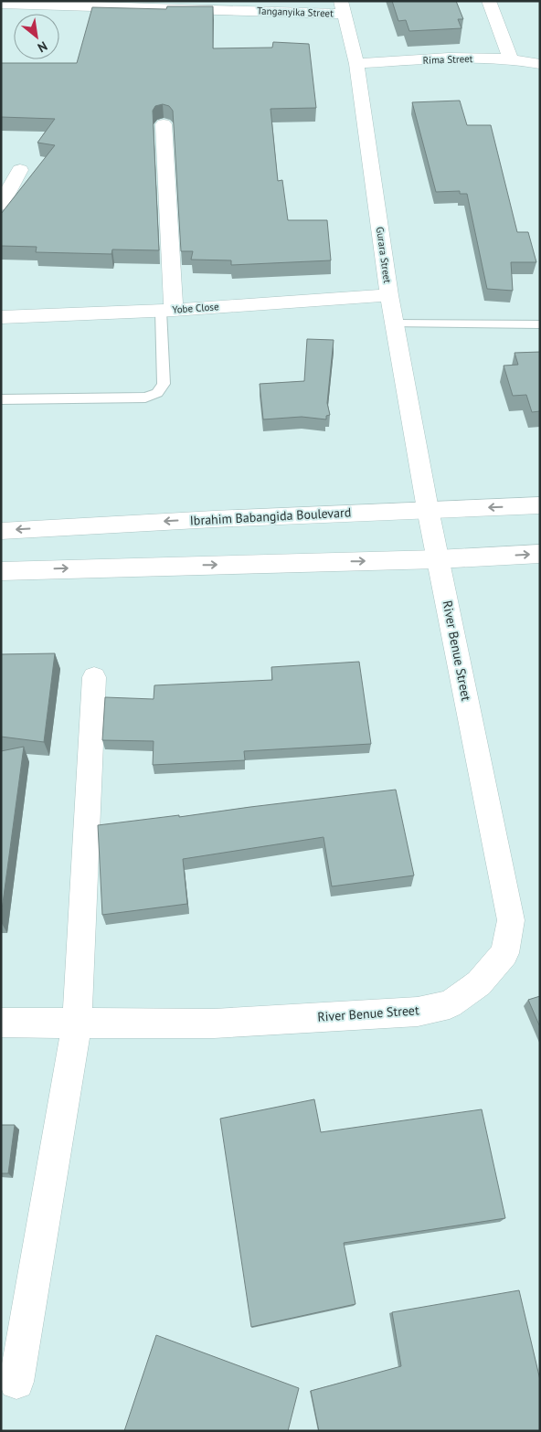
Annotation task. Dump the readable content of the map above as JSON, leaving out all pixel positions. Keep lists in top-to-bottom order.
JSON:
{
  "streets": {
    "street": [
      "Tanganyika Street",
      "Rima Street",
      "Gurara Street",
      "Yobe Close",
      "Ibrahim Babangida Boulevard",
      "River Benue Street"
    ]
  },
  "crossings": [
    ["Tanganyika Street", "Gurara Street"],
    ["Rima Street", "Gurara Street"],
    ["Gurara Street", "Yobe Close"],
    ["Gurara Street", "Ibrahim Babangida Boulevard"],
    ["Gurara Street", "River Benue Street"],
    ["Ibrahim Babangida Boulevard", "River Benue Street"]
  ],
  "north": "bottom right"
}
